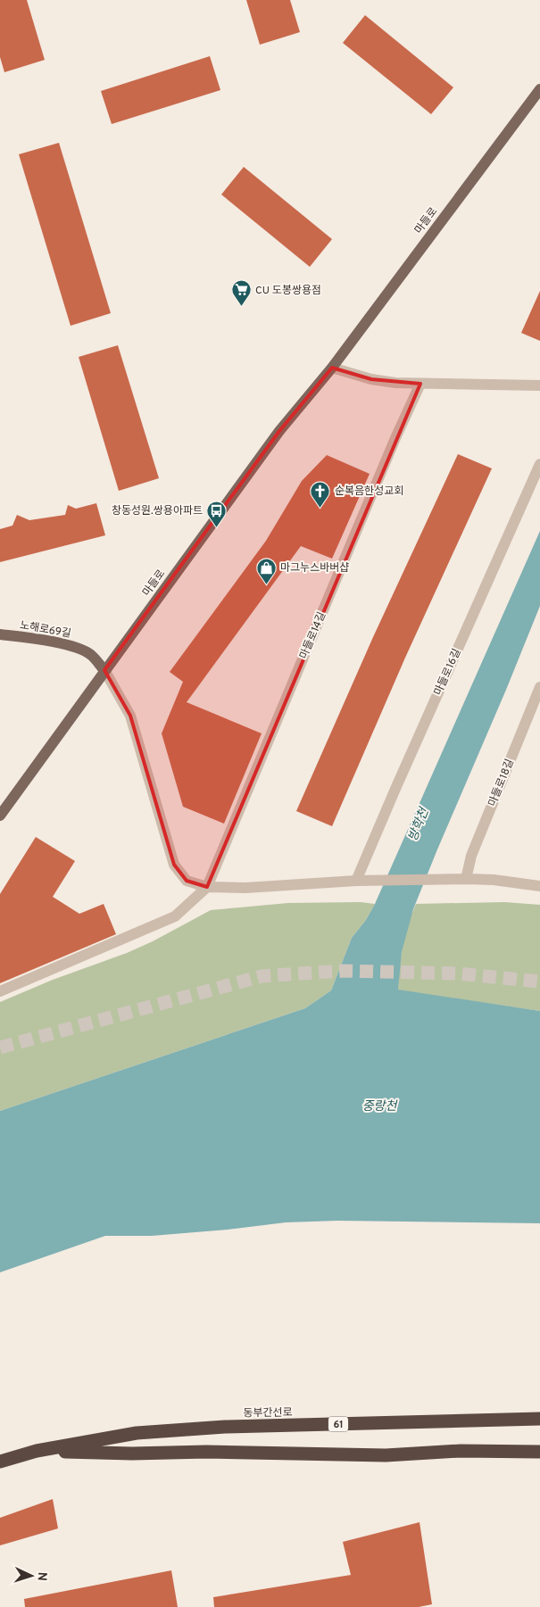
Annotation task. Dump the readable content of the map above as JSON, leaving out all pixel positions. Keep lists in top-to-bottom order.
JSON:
{
  "streets": {
    "highway": ["동부간선로", "61"],
    "main road": ["마들로", "노해로69길"],
    "street": ["마들로14길", "마들로16길", "마들로18길"]
  },
  "crossings": [
    ["마들로", "노해로69길"]
  ],
  "water": ["방학천", "중랑천"],
  "places": {
    "supermarket": ["CU 도봉쌍용점"],
    "church": ["순복음한성교회"],
    "bus stop": ["창동성원.쌍용아파트"],
    "shop": ["마그누스바버샵"]
  },
  "north": "right"
}
